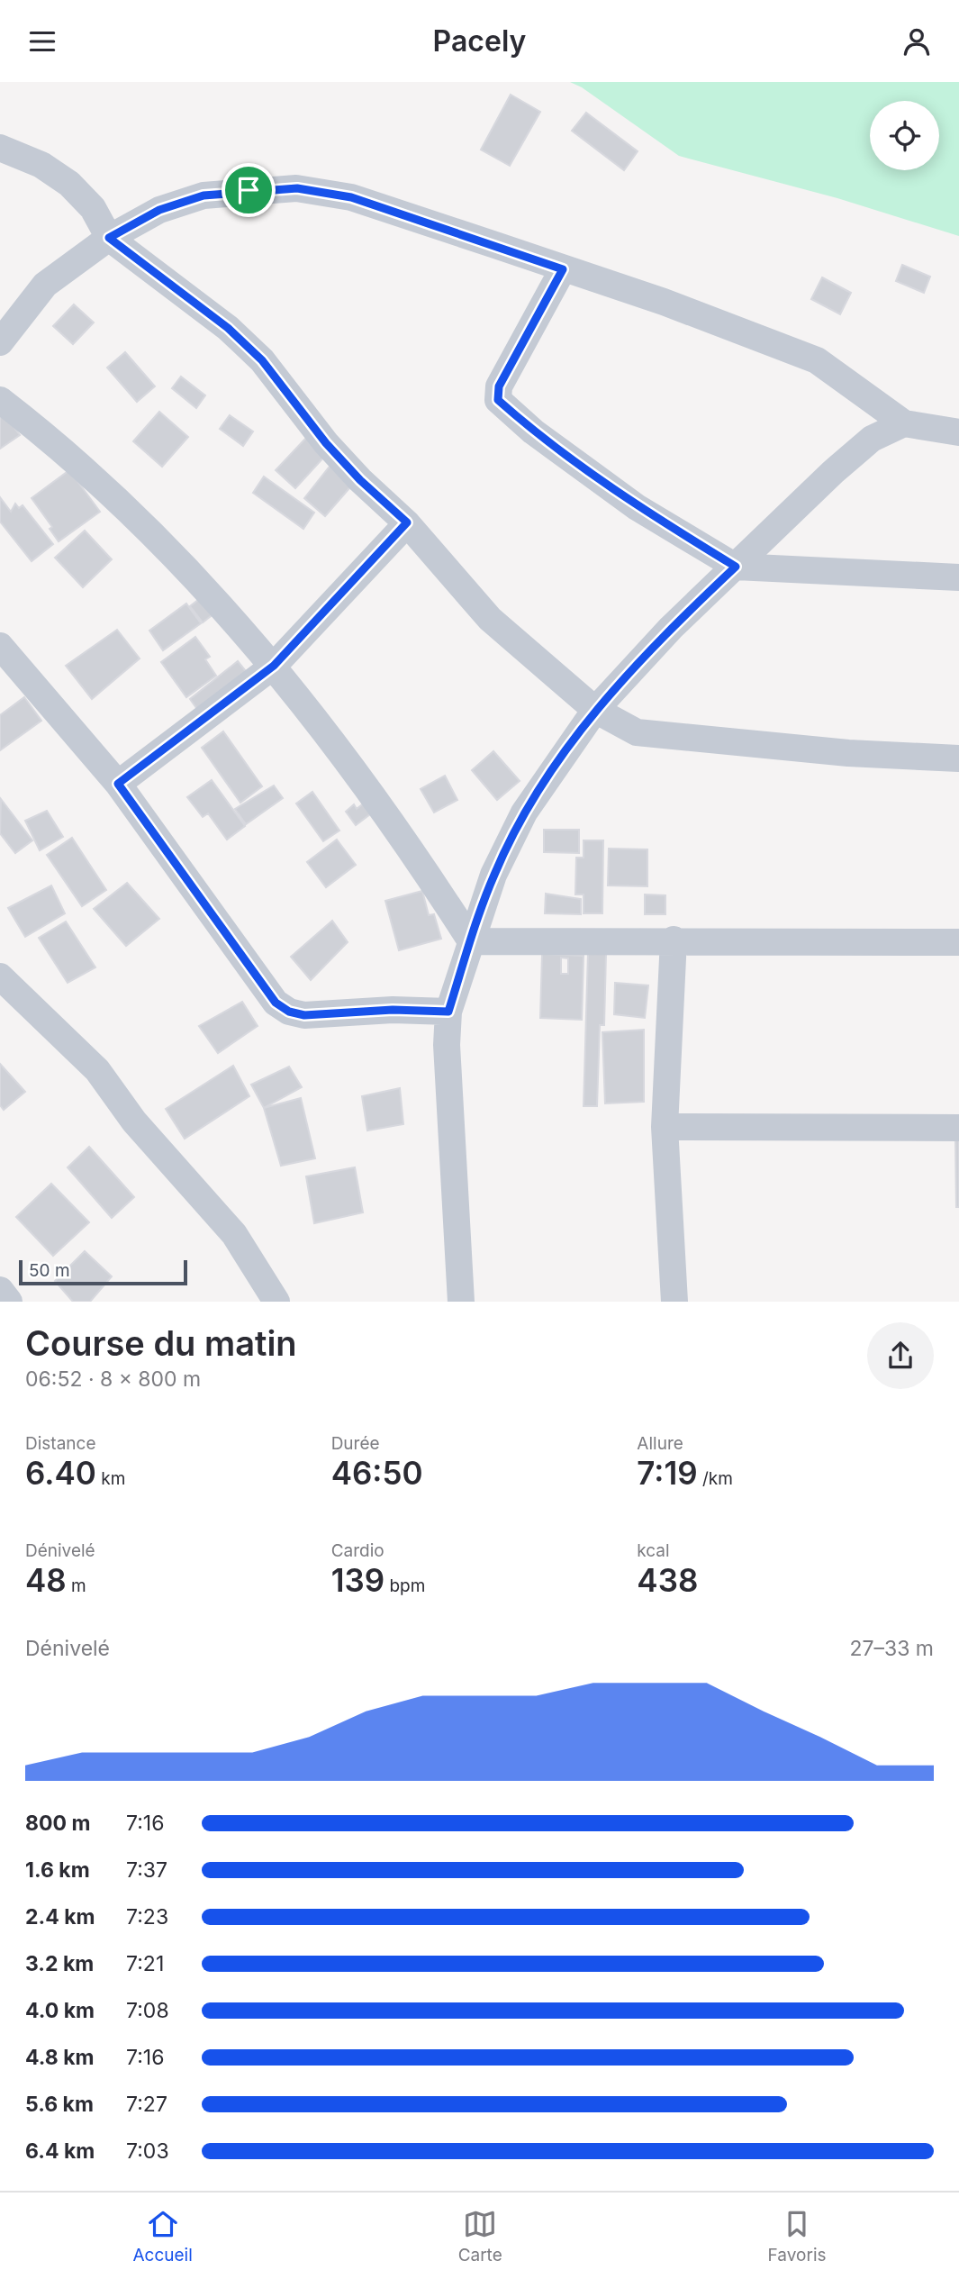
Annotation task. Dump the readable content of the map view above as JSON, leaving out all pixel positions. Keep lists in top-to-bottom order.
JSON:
{
  "scale_bar": "50 m",
  "page": {
    "header": "Pacely",
    "scale": "50 m",
    "heading": ["Course du matin", "06:52 · 8 × 800 m"],
    "stats": [
      ["Distance", "6.40 km"],
      ["Durée", "46:50"],
      ["Allure", "7:19 /km"],
      ["Dénivelé", "48 m"],
      ["Cardio", "139 bpm"],
      ["kcal", "438"]
    ],
    "chart": ["Dénivelé", "27–33 m"],
    "list": [
      {
        "name": "800 m",
        "note": "7:16"
      },
      {
        "name": "1.6 km",
        "note": "7:37"
      },
      {
        "name": "2.4 km",
        "note": "7:23"
      },
      {
        "name": "3.2 km",
        "note": "7:21"
      },
      {
        "name": "4.0 km",
        "note": "7:08"
      },
      {
        "name": "4.8 km",
        "note": "7:16"
      },
      {
        "name": "5.6 km",
        "note": "7:27"
      },
      {
        "name": "6.4 km",
        "note": "7:03"
      }
    ],
    "tabs": ["Accueil", "Carte", "Favoris"]
  }
}
